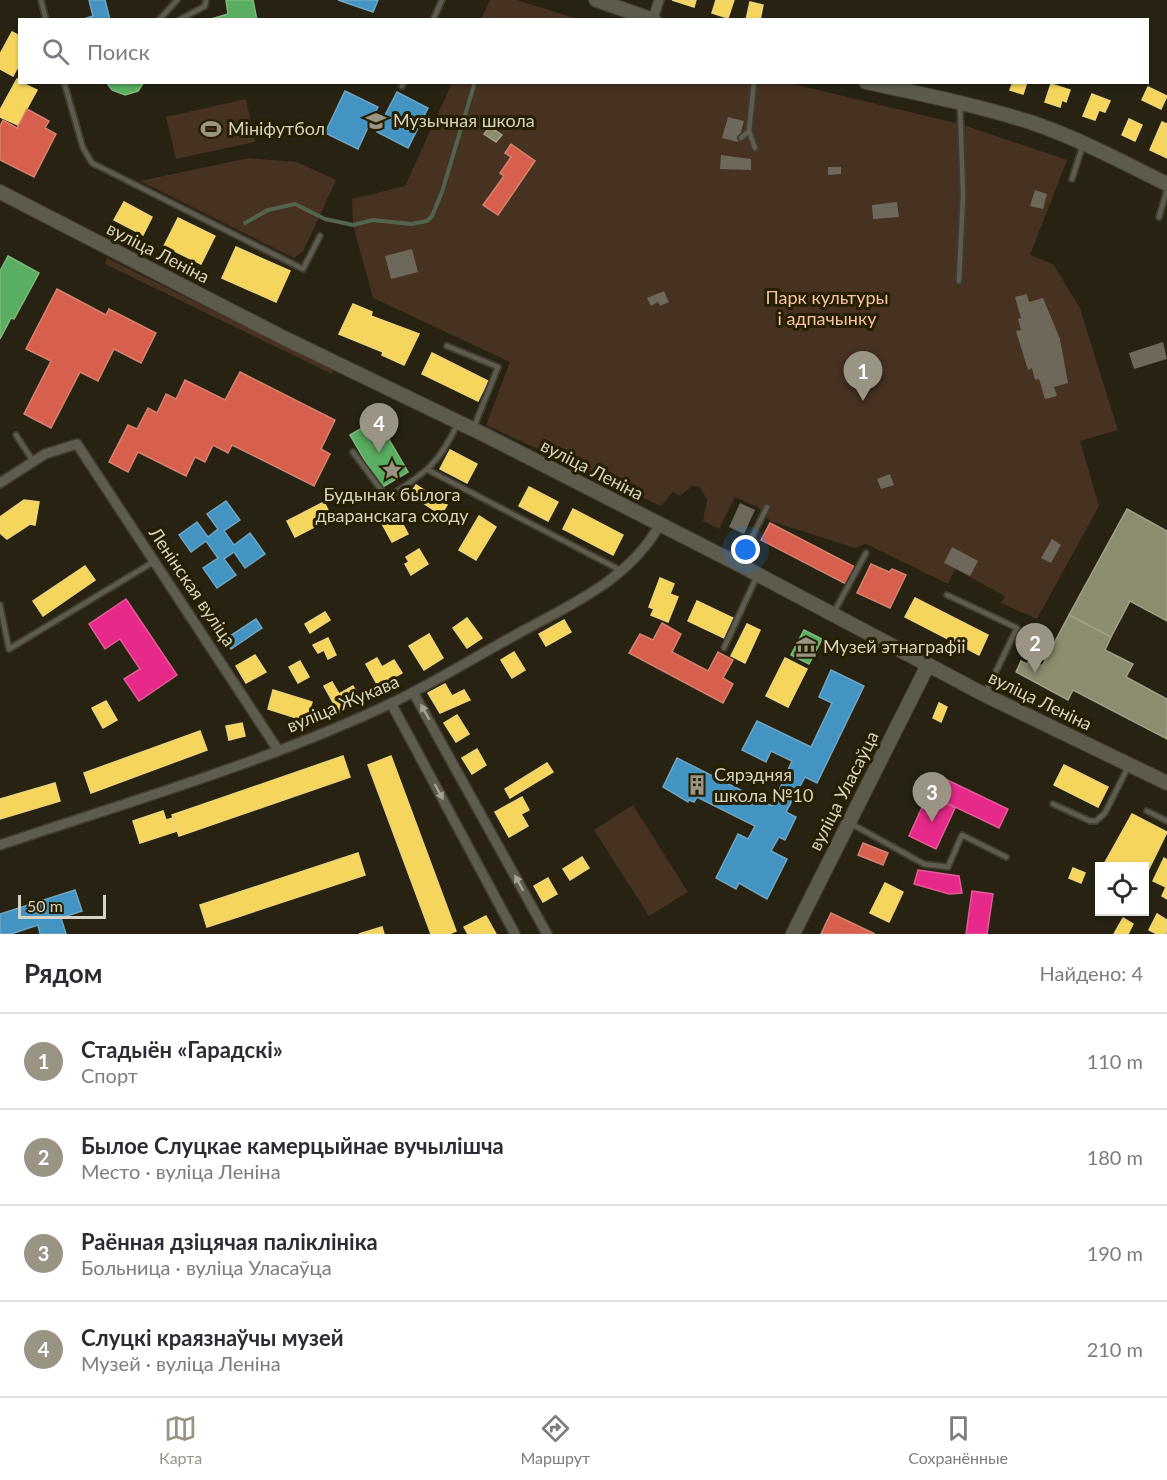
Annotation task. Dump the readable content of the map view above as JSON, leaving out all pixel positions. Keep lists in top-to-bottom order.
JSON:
{
  "streets": {
    "main road": ["вуліца Леніна", "вуліца Уласаўца"],
    "street": ["Ленінская вуліца", "вуліца Жукава"]
  },
  "crossings": [
    ["вуліца Леніна", "вуліца Жукава"],
    ["вуліца Леніна", "вуліца Уласаўца"],
    ["Ленінская вуліца", "вуліца Жукава"]
  ],
  "parks": ["Парк культуры і адпачынку"],
  "places": {
    "school or university": ["Музычная школа"],
    "sports": ["Мініфутбол"],
    "place": ["Будынак былога дваранскага сходу"],
    "museum": ["Музей этнаграфіі"],
    "building": ["Сярэдняя школа №10"]
  },
  "scale_bar": "50 m",
  "page": {
    "search": "Поиск",
    "pins": [
      "1",
      "4",
      "2",
      "3"
    ],
    "scale": "50 m",
    "heading": ["Рядом", "Найдено: 4"],
    "list": [
      {
        "mark": "1",
        "name": "Стадыён «Гарадскі»",
        "note": "Спорт",
        "value": "110 m"
      },
      {
        "mark": "2",
        "name": "Былое Слуцкае камерцыйнае вучылішча",
        "note": "Место · вуліца Леніна",
        "value": "180 m"
      },
      {
        "mark": "3",
        "name": "Раённая дзіцячая паліклініка",
        "note": "Больница · вуліца Уласаўца",
        "value": "190 m"
      },
      {
        "mark": "4",
        "name": "Слуцкі краязнаўчы музей",
        "note": "Музей · вуліца Леніна",
        "value": "210 m"
      }
    ],
    "nav": ["Карта", "Маршрут", "Сохранённые"]
  }
}
